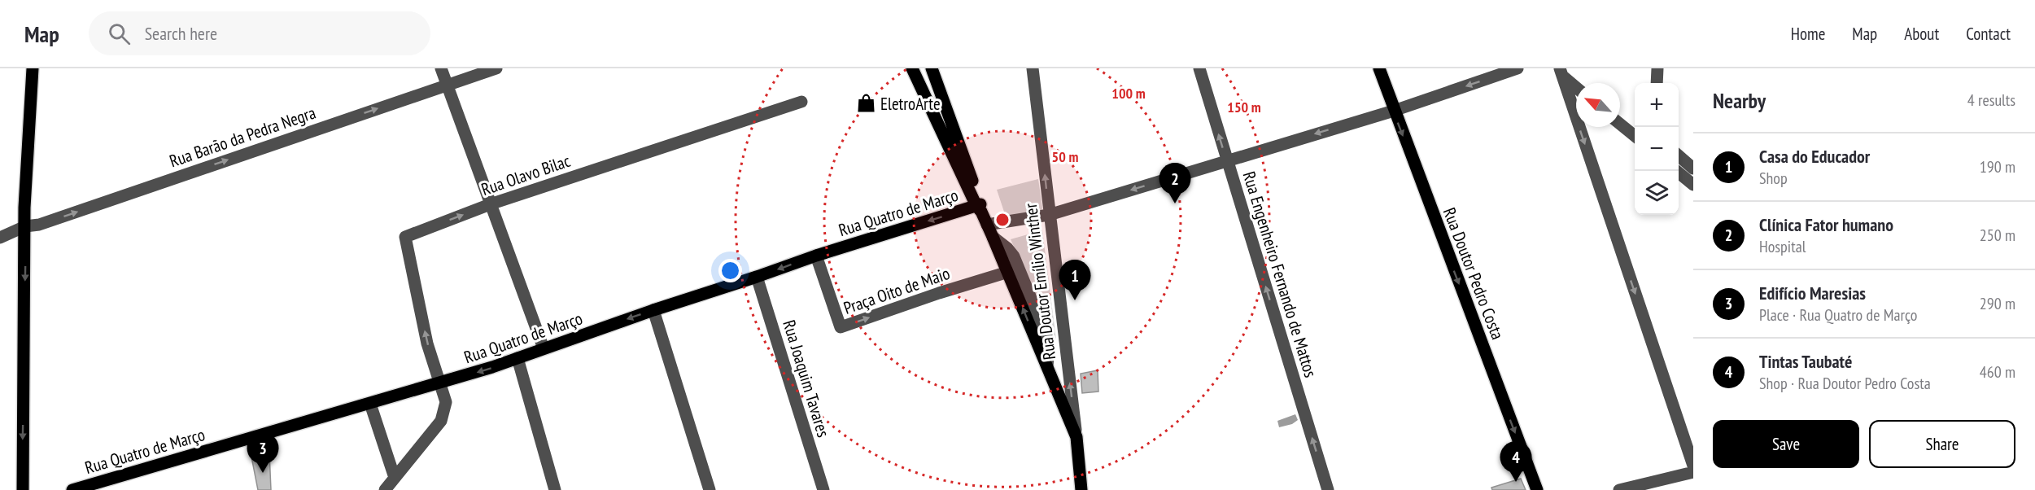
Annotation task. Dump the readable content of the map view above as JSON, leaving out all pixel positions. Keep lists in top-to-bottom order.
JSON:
{
  "streets": {
    "main road": ["Rua Quatro de Março", "Rua Doutor Pedro Costa", "Rua Doutor Emílio Winther"],
    "street": [
      "Rua Barão da Pedra Negra",
      "Rua Olavo Bilac",
      "Rua Engenheiro Fernando de Mattos",
      "Praça Oito de Maio",
      "Rua Joaquim Tavares"
    ]
  },
  "crossings": [
    ["Rua Olavo Bilac", "Rua Quatro de Março"],
    ["Rua Quatro de Março", "Praça Oito de Maio"],
    ["Rua Quatro de Março", "Rua Joaquim Tavares"]
  ],
  "one_way": [
    "Rua Barão da Pedra Negra",
    "Rua Quatro de Março",
    "Rua Doutor Pedro Costa",
    "Rua Engenheiro Fernando de Mattos"
  ],
  "places": {
    "shop": ["EletroArte"]
  },
  "north": "top left",
  "page": {
    "header": "Map",
    "search": "Search here",
    "nav": [
      "Home",
      "Map",
      "About",
      "Contact"
    ],
    "heading": ["Nearby", "4 results"],
    "map_buttons": ["+", "−"],
    "list": [
      {
        "mark": "1",
        "name": "Casa do Educador",
        "note": "Shop",
        "value": "190 m"
      },
      {
        "mark": "2",
        "name": "Clínica Fator humano",
        "note": "Hospital",
        "value": "250 m"
      },
      {
        "mark": "3",
        "name": "Edifício Maresias",
        "note": "Place · Rua Quatro de Março",
        "value": "290 m"
      },
      {
        "mark": "4",
        "name": "Tintas Taubaté",
        "note": "Shop · Rua Doutor Pedro Costa",
        "value": "460 m"
      }
    ],
    "pins": [
      "2",
      "1",
      "3",
      "4"
    ],
    "buttons": ["Save", "Share"]
  },
  "rings": ["100 m", "150 m", "50 m"]
}
